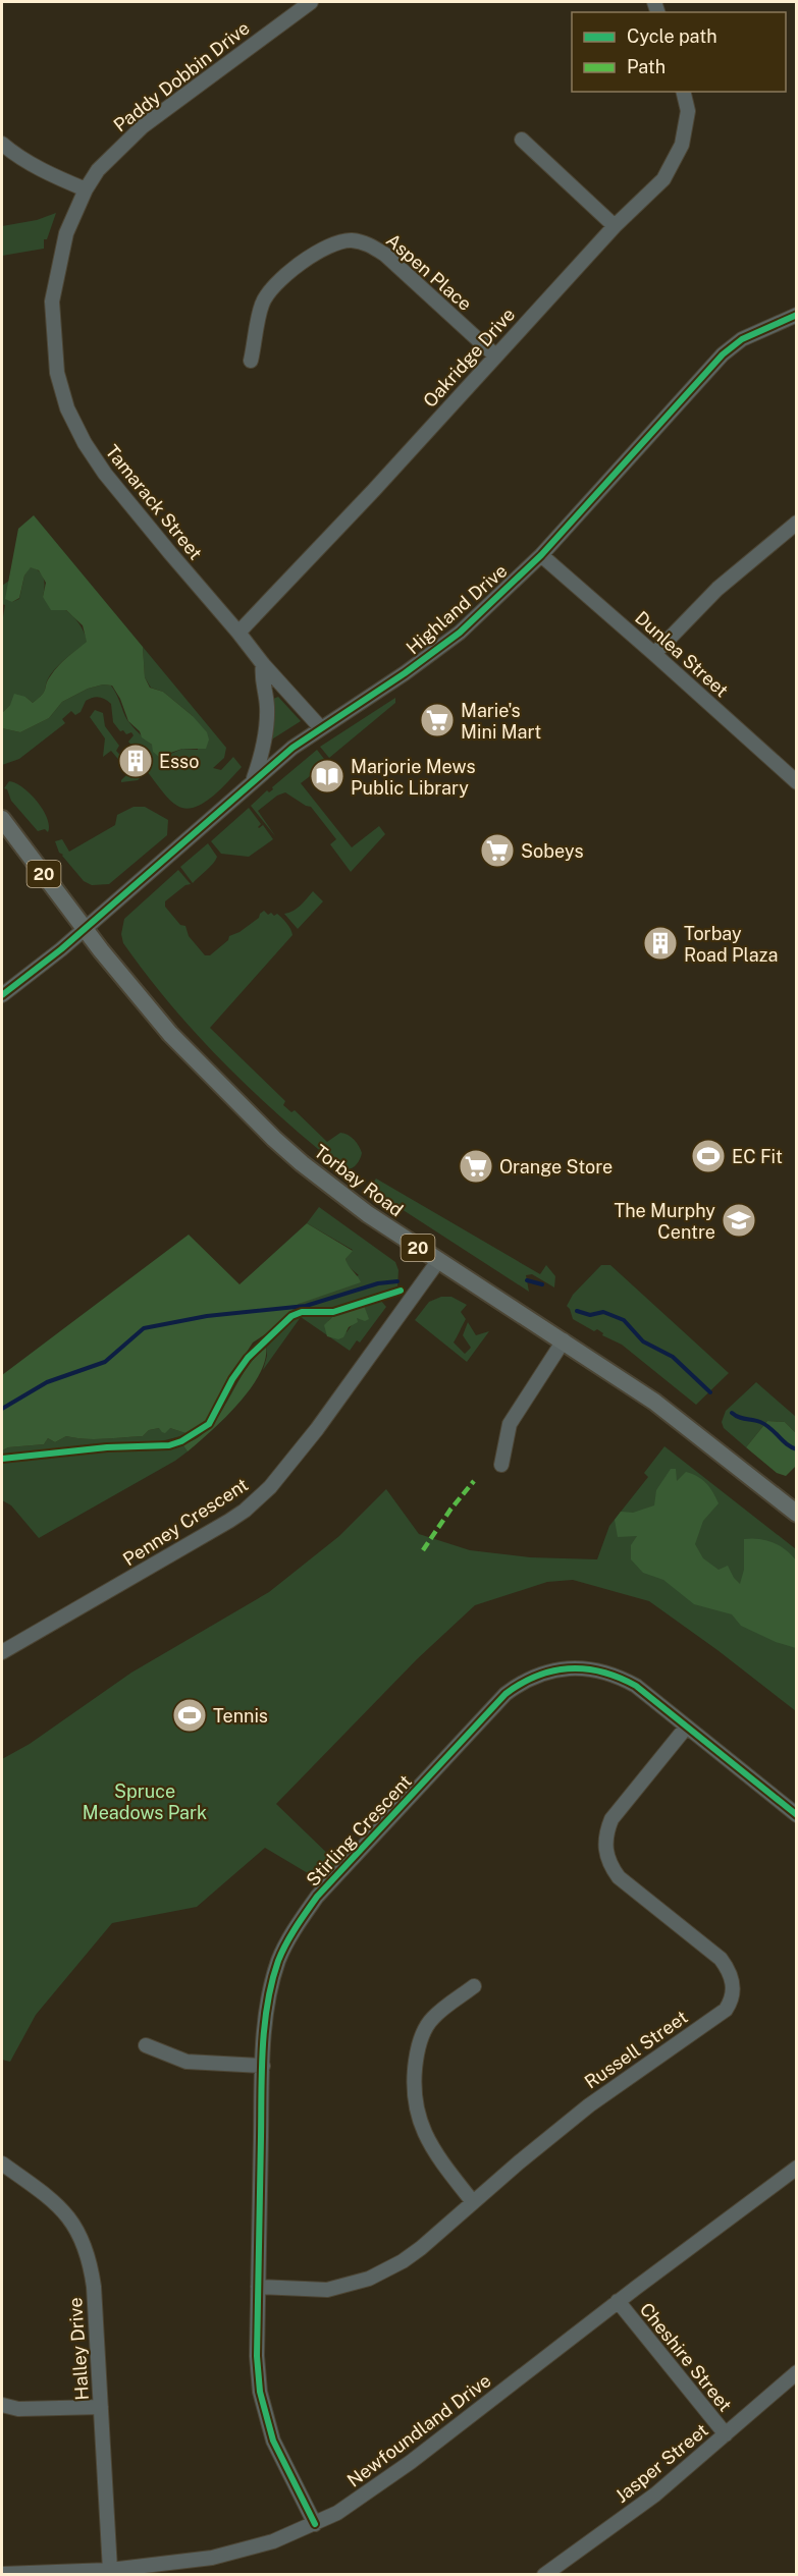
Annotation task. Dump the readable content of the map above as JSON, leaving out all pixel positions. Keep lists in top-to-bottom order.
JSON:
{
  "streets": {
    "main road": ["20", "Torbay Road"],
    "street": [
      "Paddy Dobbin Drive",
      "Aspen Place",
      "Oakridge Drive",
      "Tamarack Street",
      "Highland Drive",
      "Dunlea Street",
      "Penney Crescent",
      "Stirling Crescent",
      "Russell Street",
      "Halley Drive",
      "Cheshire Street",
      "Newfoundland Drive",
      "Jasper Street"
    ]
  },
  "crossings": [
    ["Paddy Dobbin Drive", "Tamarack Street"],
    ["Aspen Place", "Oakridge Drive"],
    ["Oakridge Drive", "Tamarack Street"],
    ["Tamarack Street", "Highland Drive"],
    ["Highland Drive", "Dunlea Street"],
    ["Highland Drive", "Torbay Road"],
    ["Torbay Road", "Penney Crescent"],
    ["Stirling Crescent", "Russell Street"],
    ["Stirling Crescent", "Newfoundland Drive"],
    ["Halley Drive", "Newfoundland Drive"],
    ["Cheshire Street", "Newfoundland Drive"],
    ["Cheshire Street", "Jasper Street"]
  ],
  "parks": ["Spruce Meadows Park"],
  "places": {
    "supermarket": ["Marie's Mini Mart", "Sobeys", "Orange Store"],
    "building": ["Esso", "Torbay Road Plaza"],
    "library": ["Marjorie Mews Public Library"],
    "sports": ["EC Fit", "Tennis"],
    "school or university": ["The Murphy Centre"]
  },
  "legend": ["Cycle path", "Path"]
}
